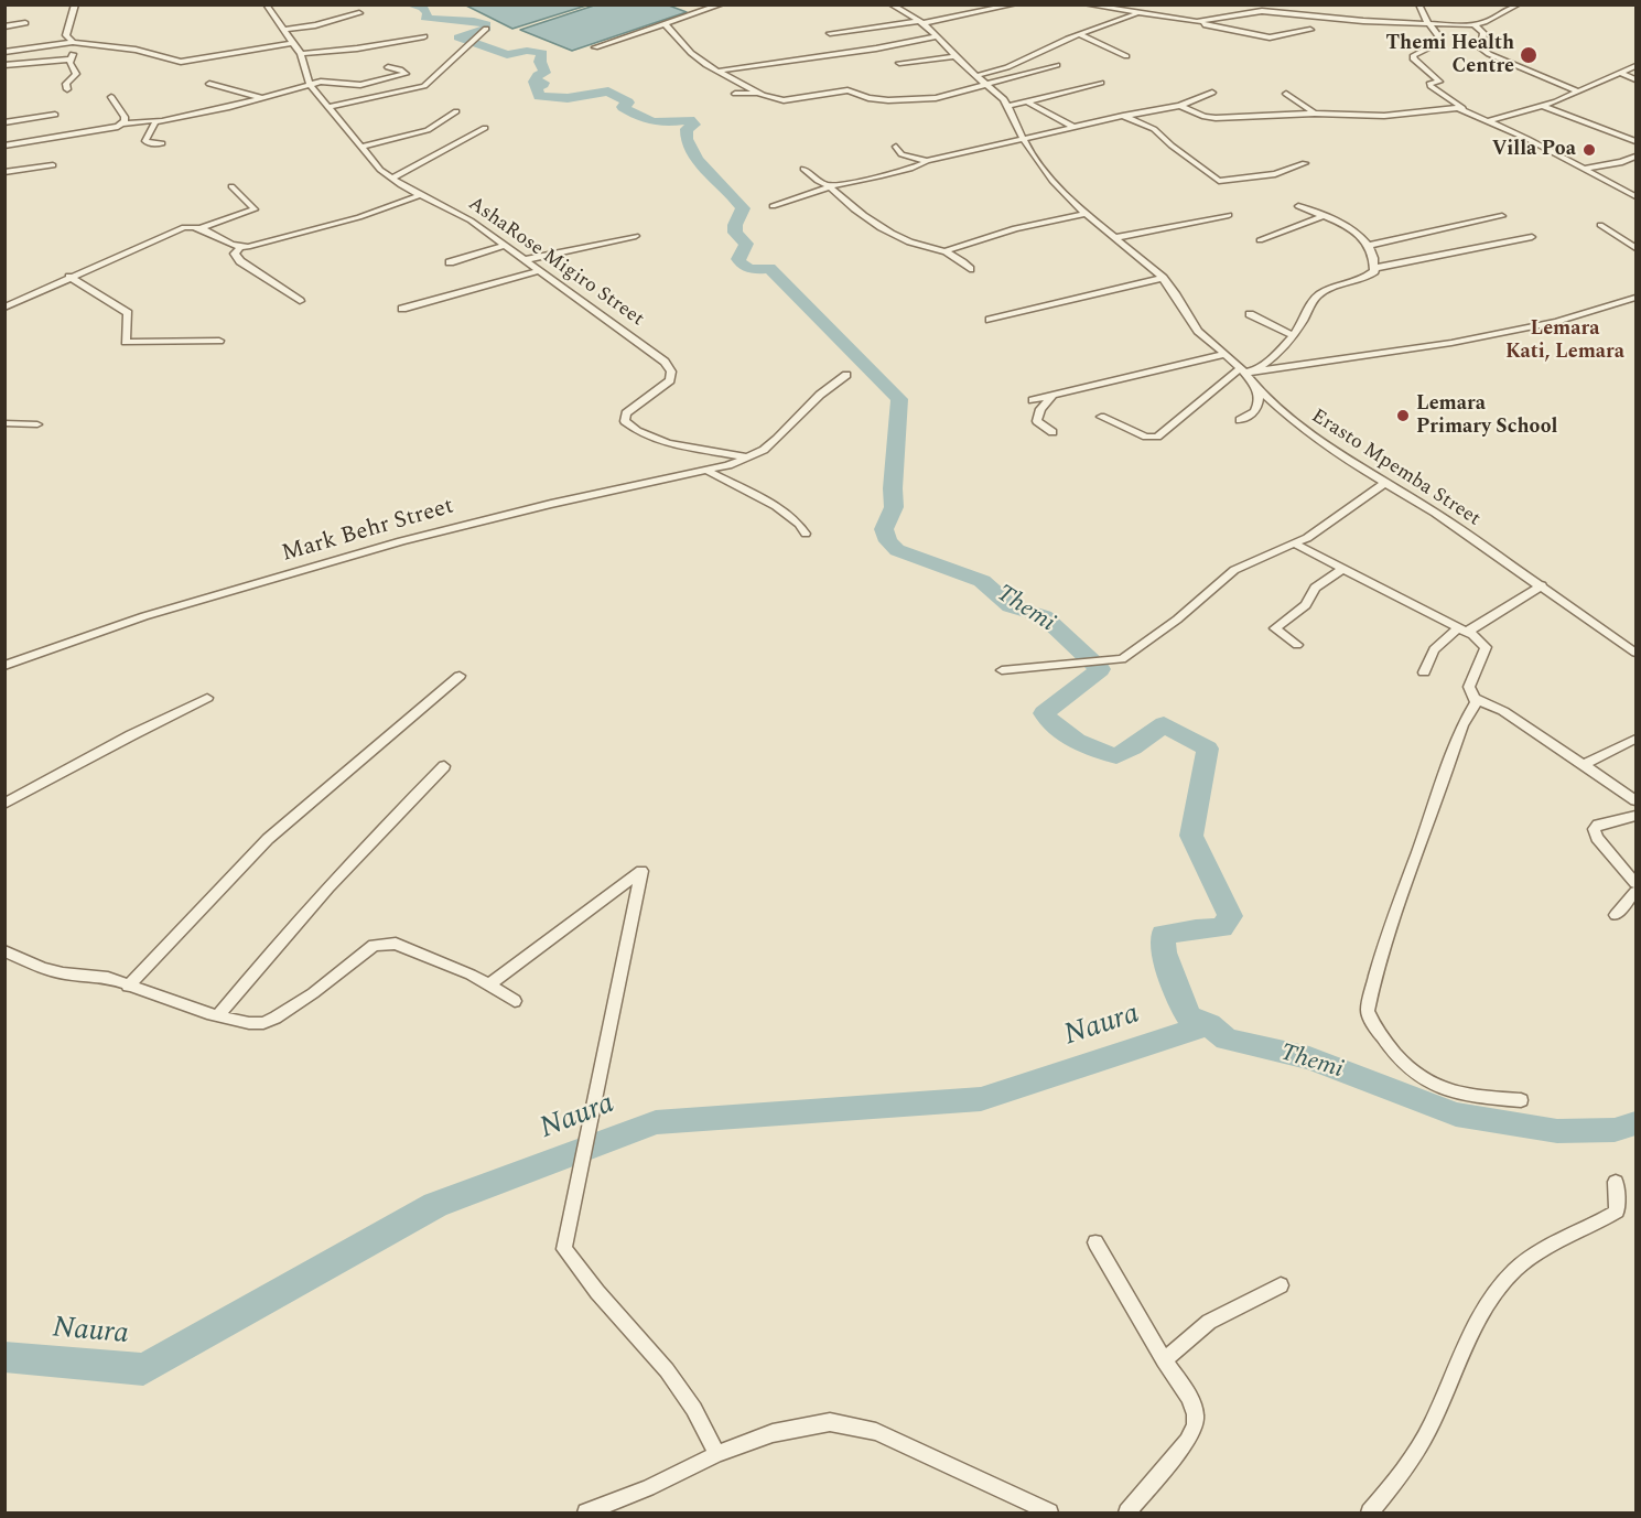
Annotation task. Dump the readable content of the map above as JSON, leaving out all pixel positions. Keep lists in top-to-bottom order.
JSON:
{
  "streets": {
    "street": ["AshaRose Migiro Street", "Erasto Mpemba Street", "Mark Behr Street"]
  },
  "crossings": [
    ["AshaRose Migiro Street", "Mark Behr Street"]
  ],
  "districts": ["Lemara Kati, Lemara"],
  "water": ["Themi", "Naura"],
  "places": ["Themi Health Centre", "Villa Poa", "Lemara Primary School"]
}
